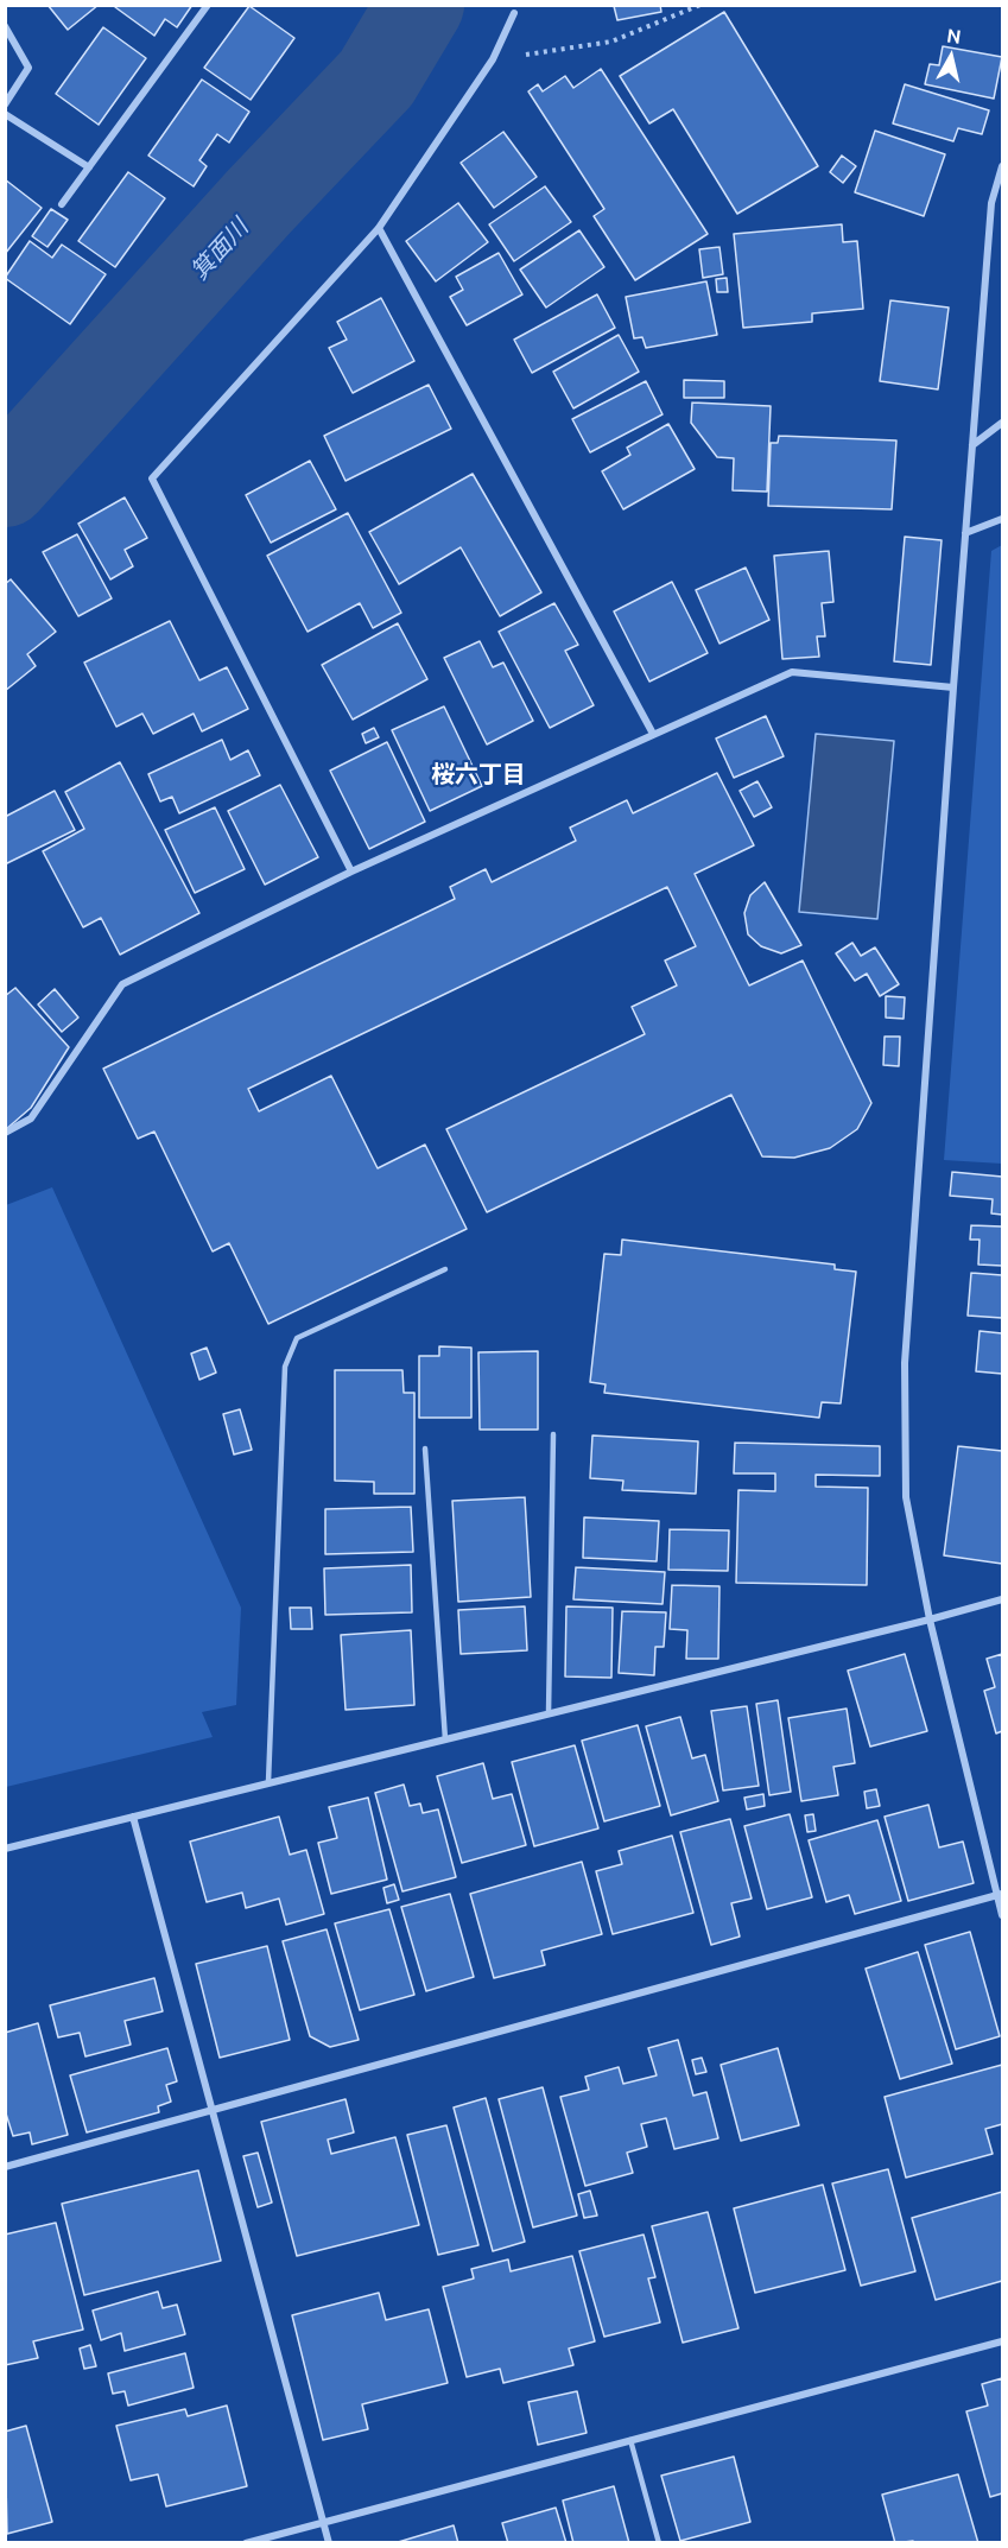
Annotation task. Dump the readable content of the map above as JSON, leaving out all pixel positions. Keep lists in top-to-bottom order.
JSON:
{
  "districts": ["桜六丁目"],
  "water": ["箕面川"],
  "north": "top"
}
